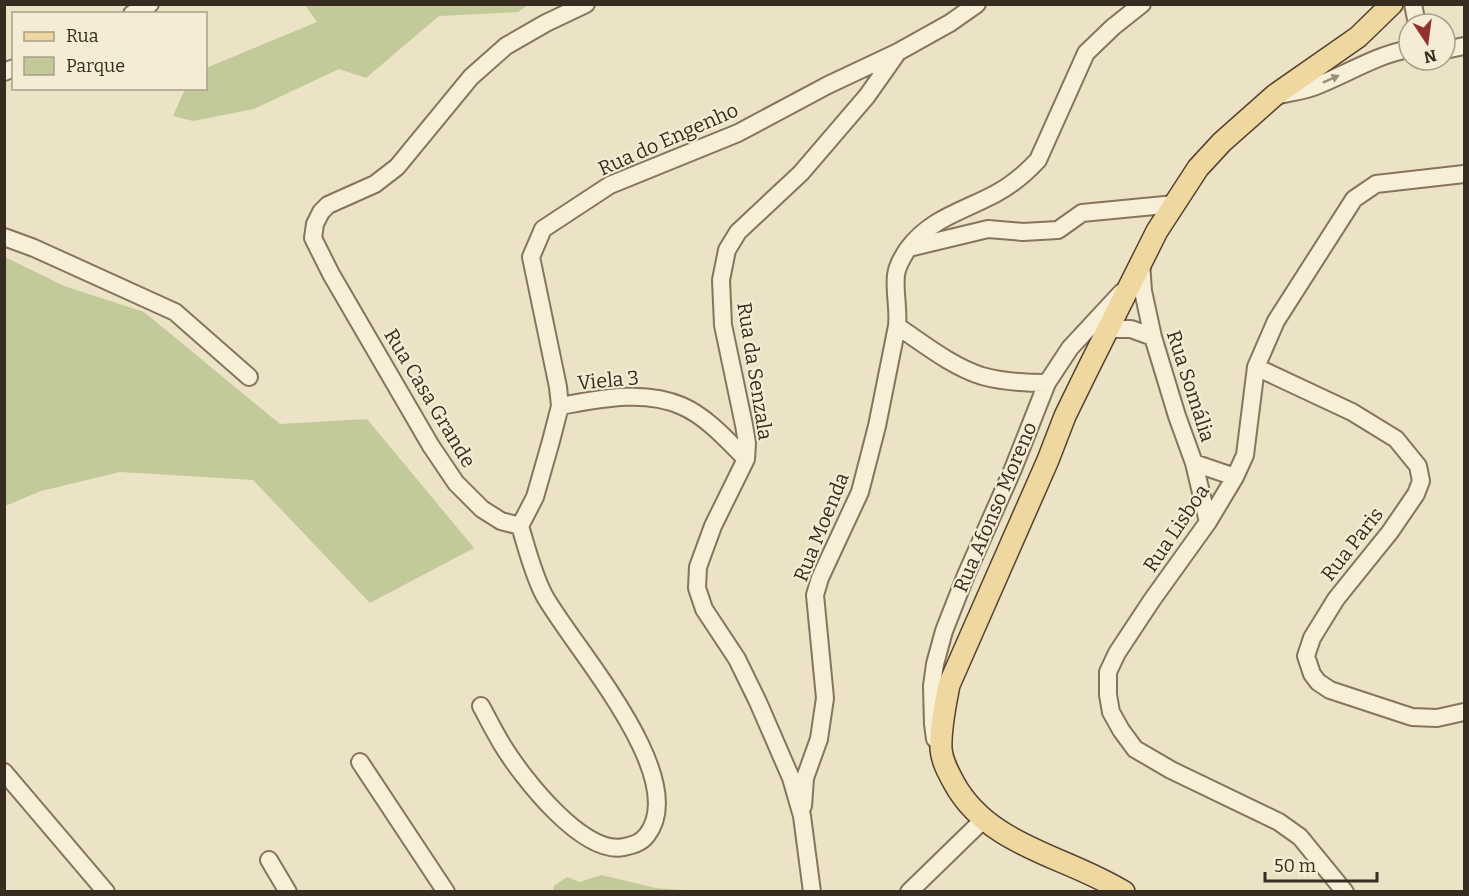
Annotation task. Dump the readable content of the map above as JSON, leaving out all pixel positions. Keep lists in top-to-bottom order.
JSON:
{
  "streets": {
    "main road": ["Rua Afonso Moreno"],
    "street": [
      "Rua do Engenho",
      "Rua da Senzala",
      "Viela 3",
      "Rua Somália",
      "Rua Casa Grande",
      "Rua Moenda",
      "Rua Lisboa",
      "Rua Paris"
    ]
  },
  "crossings": [
    ["Rua do Engenho", "Rua da Senzala"],
    ["Rua do Engenho", "Viela 3"],
    ["Rua do Engenho", "Rua Casa Grande"],
    ["Rua da Senzala", "Viela 3"],
    ["Rua da Senzala", "Rua Moenda"],
    ["Rua Somália", "Rua Afonso Moreno"],
    ["Rua Somália", "Rua Lisboa"],
    ["Rua Lisboa", "Rua Paris"]
  ],
  "legend": ["Rua", "Parque"],
  "scale_bar": "50 m",
  "north": "bottom"
}
